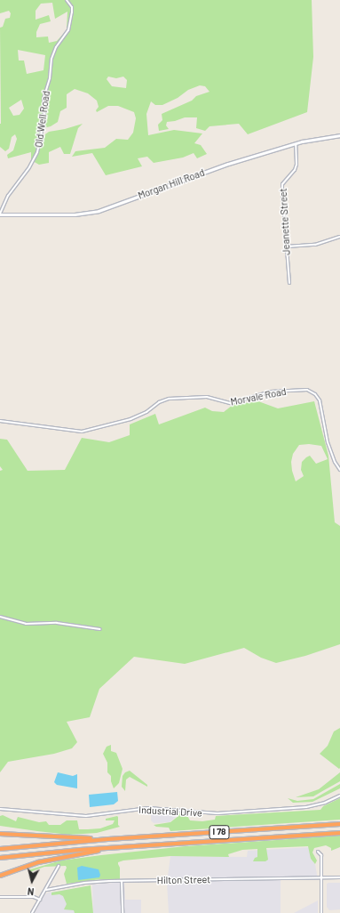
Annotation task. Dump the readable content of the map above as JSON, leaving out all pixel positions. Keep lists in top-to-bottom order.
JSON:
{
  "streets": {
    "highway": ["I 78"],
    "main road": ["Morgan Hill Road"],
    "street": [
      "Old Well Road",
      "Jeanette Street",
      "Morvale Road",
      "Industrial Drive",
      "Hilton Street"
    ]
  },
  "crossings": [
    ["Old Well Road", "Morgan Hill Road"],
    ["Morgan Hill Road", "Jeanette Street"]
  ],
  "north": "bottom"
}
